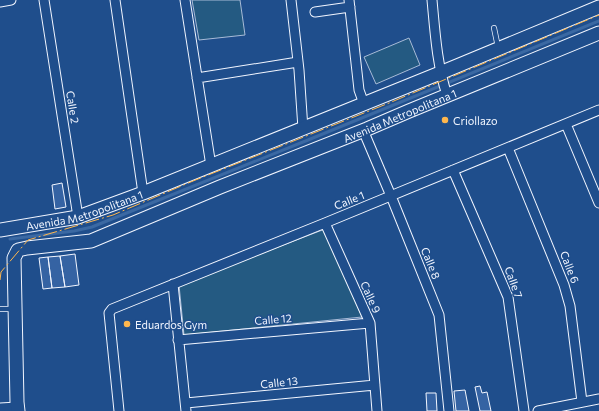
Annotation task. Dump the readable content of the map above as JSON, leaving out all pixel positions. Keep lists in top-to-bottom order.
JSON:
{
  "streets": {
    "street": [
      "Calle 2",
      "Avenida Metropolitana 1",
      "Calle 1",
      "Calle 8",
      "Calle 6",
      "Calle 7",
      "Calle 9",
      "Calle 12",
      "Calle 13"
    ]
  },
  "crossings": [
    ["Calle 2", "Avenida Metropolitana 1"],
    ["Avenida Metropolitana 1", "Calle 8"],
    ["Calle 1", "Calle 8"],
    ["Calle 1", "Calle 6"],
    ["Calle 1", "Calle 7"],
    ["Calle 1", "Calle 9"],
    ["Calle 9", "Calle 12"],
    ["Calle 9", "Calle 13"]
  ],
  "places": ["Criollazo", "Eduardos Gym"]
}
